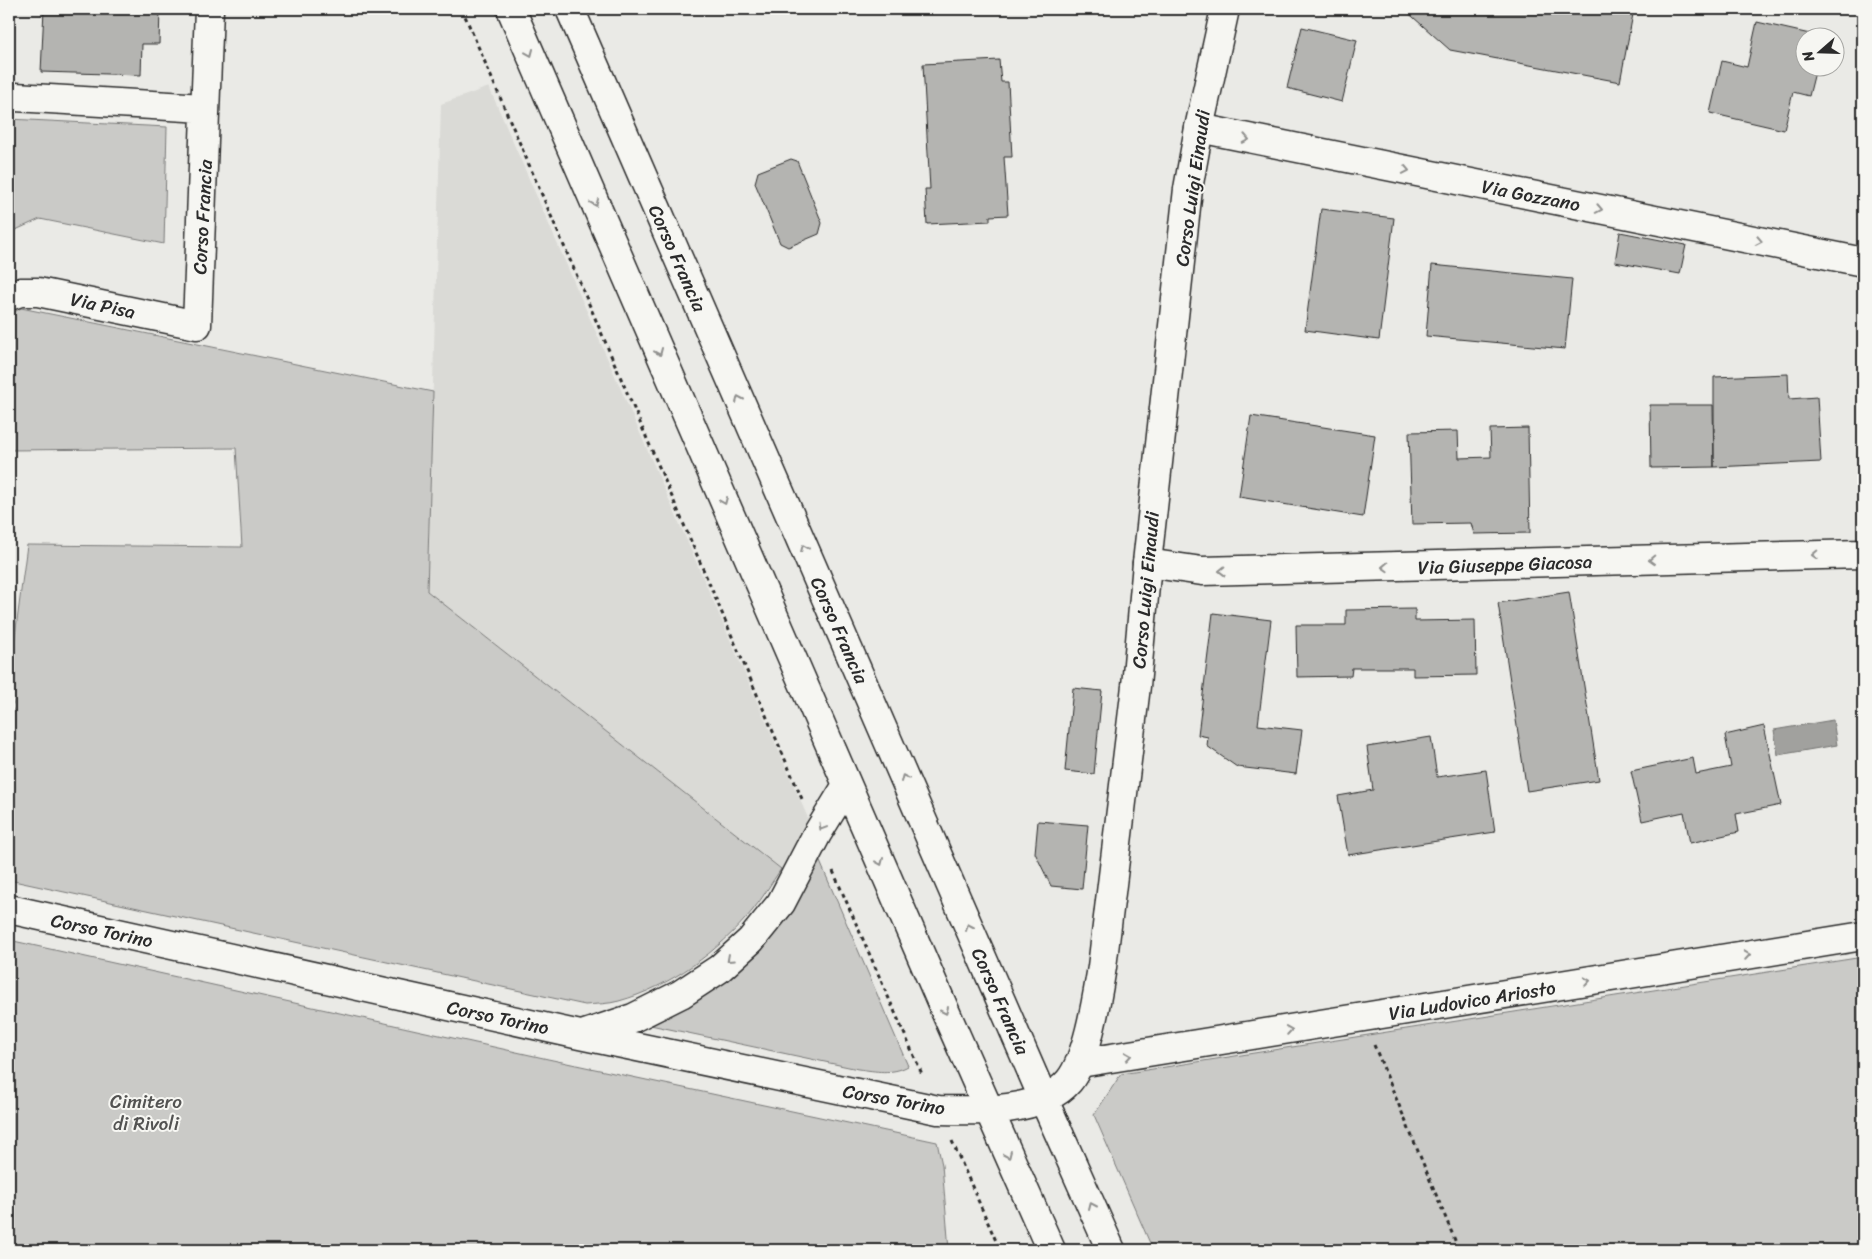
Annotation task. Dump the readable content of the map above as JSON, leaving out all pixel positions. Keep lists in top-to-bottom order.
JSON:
{
  "streets": {
    "main road": [
      "Corso Luigi Einaudi",
      "Via Gozzano",
      "Corso Francia",
      "Via Pisa",
      "Via Giuseppe Giacosa",
      "Corso Torino",
      "Via Ludovico Ariosto"
    ]
  },
  "crossings": [
    ["Corso Luigi Einaudi", "Via Gozzano"],
    ["Corso Luigi Einaudi", "Corso Francia"],
    ["Corso Luigi Einaudi", "Via Giuseppe Giacosa"],
    ["Corso Luigi Einaudi", "Corso Torino"],
    ["Corso Luigi Einaudi", "Via Ludovico Ariosto"],
    ["Corso Francia", "Via Pisa"]
  ],
  "one_way": ["Via Gozzano", "Via Giuseppe Giacosa", "Via Ludovico Ariosto"],
  "parks": ["Cimitero di Rivoli"],
  "north": "left"
}
